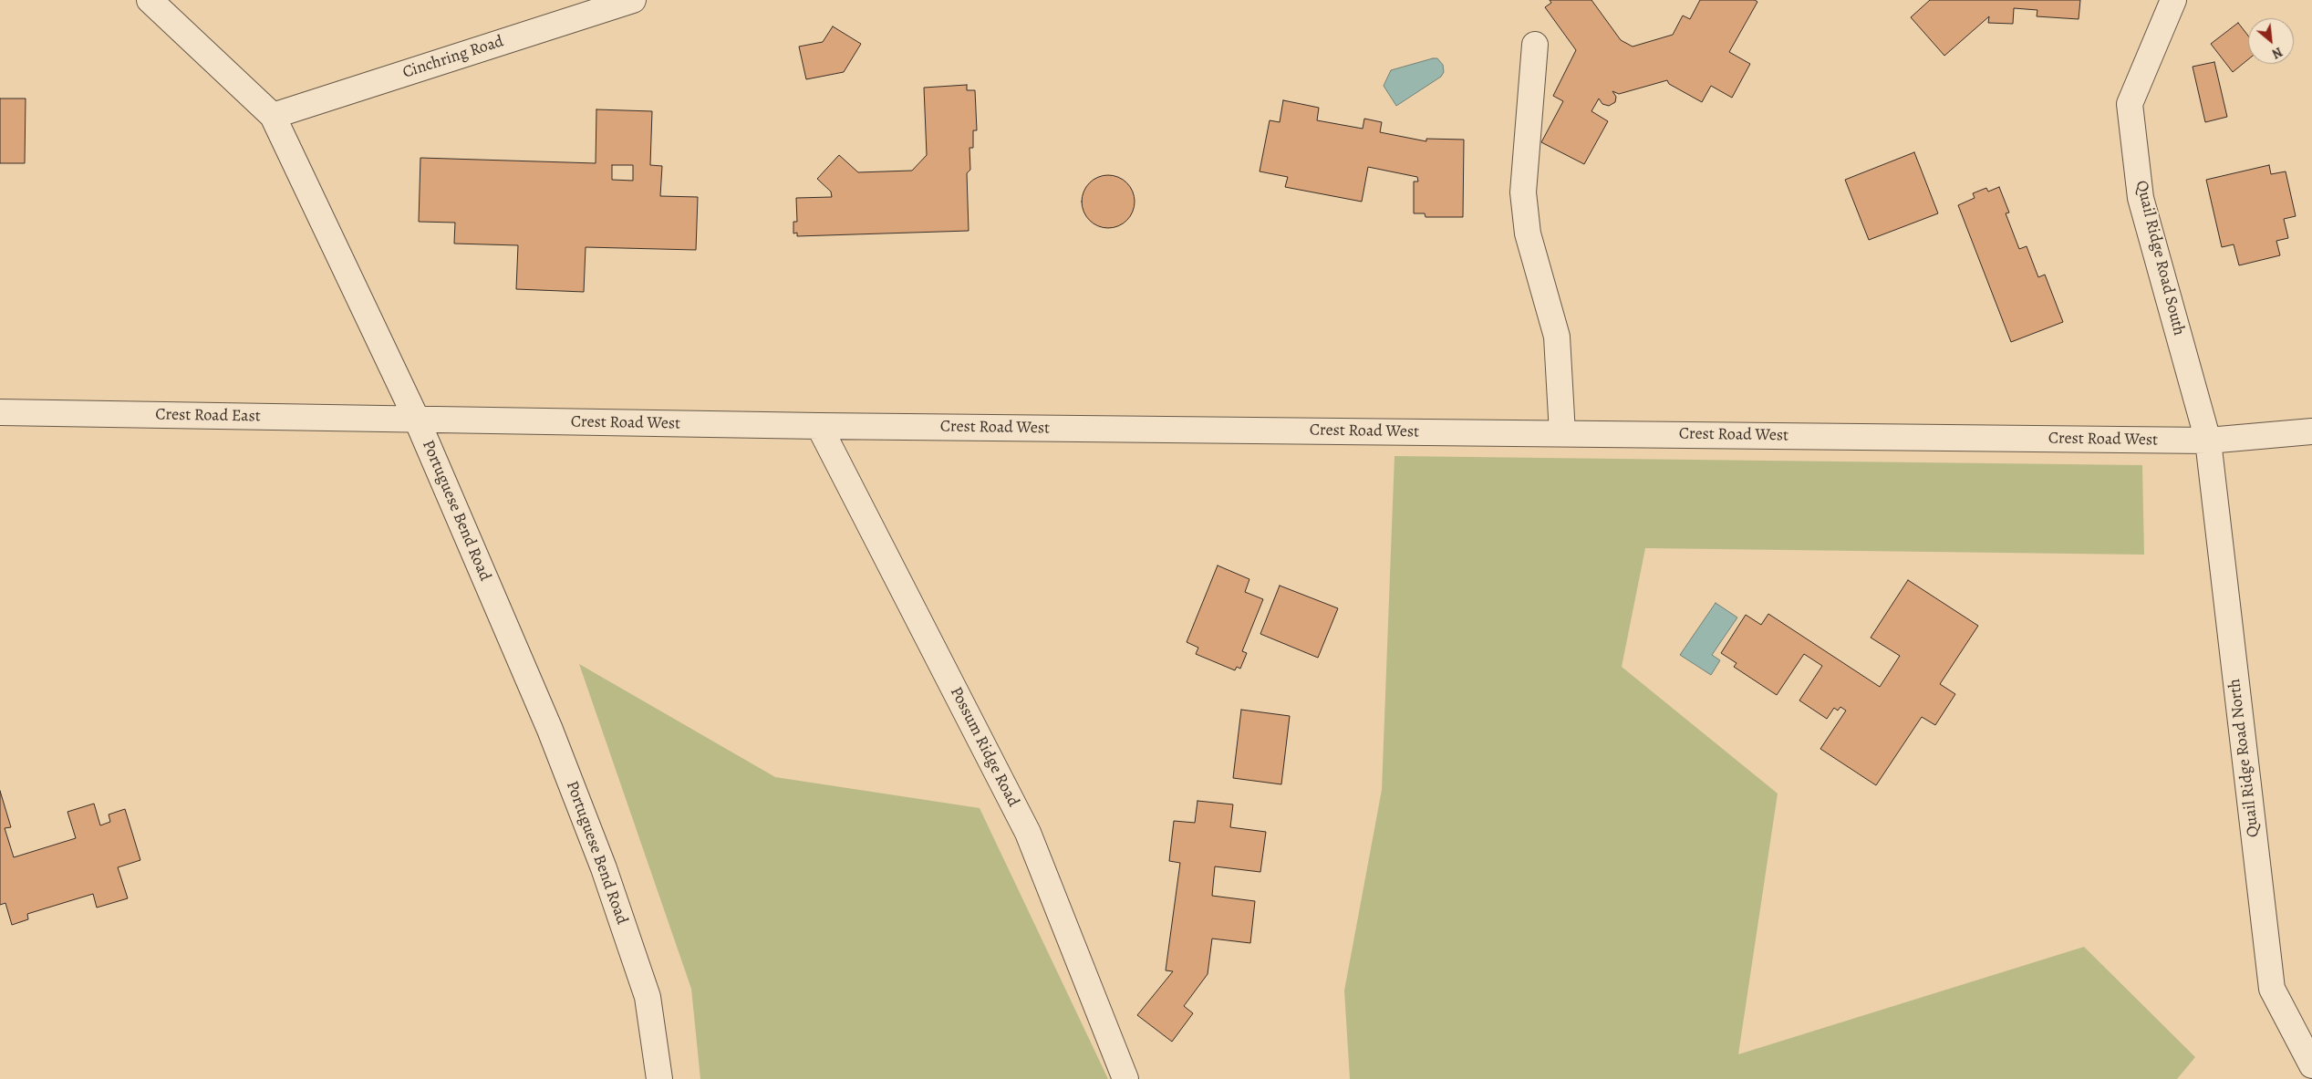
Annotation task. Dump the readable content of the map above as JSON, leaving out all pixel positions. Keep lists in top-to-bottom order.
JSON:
{
  "streets": {
    "street": [
      "Cinchring Road",
      "Quail Ridge Road South",
      "Crest Road East",
      "Crest Road West",
      "Portuguese Bend Road",
      "Possum Ridge Road",
      "Quail Ridge Road North"
    ]
  },
  "crossings": [
    ["Cinchring Road", "Portuguese Bend Road"],
    ["Quail Ridge Road South", "Crest Road West"],
    ["Quail Ridge Road South", "Quail Ridge Road North"],
    ["Crest Road East", "Crest Road West"],
    ["Crest Road East", "Portuguese Bend Road"],
    ["Crest Road West", "Portuguese Bend Road"],
    ["Crest Road West", "Possum Ridge Road"],
    ["Crest Road West", "Quail Ridge Road North"]
  ],
  "north": "bottom right"
}
